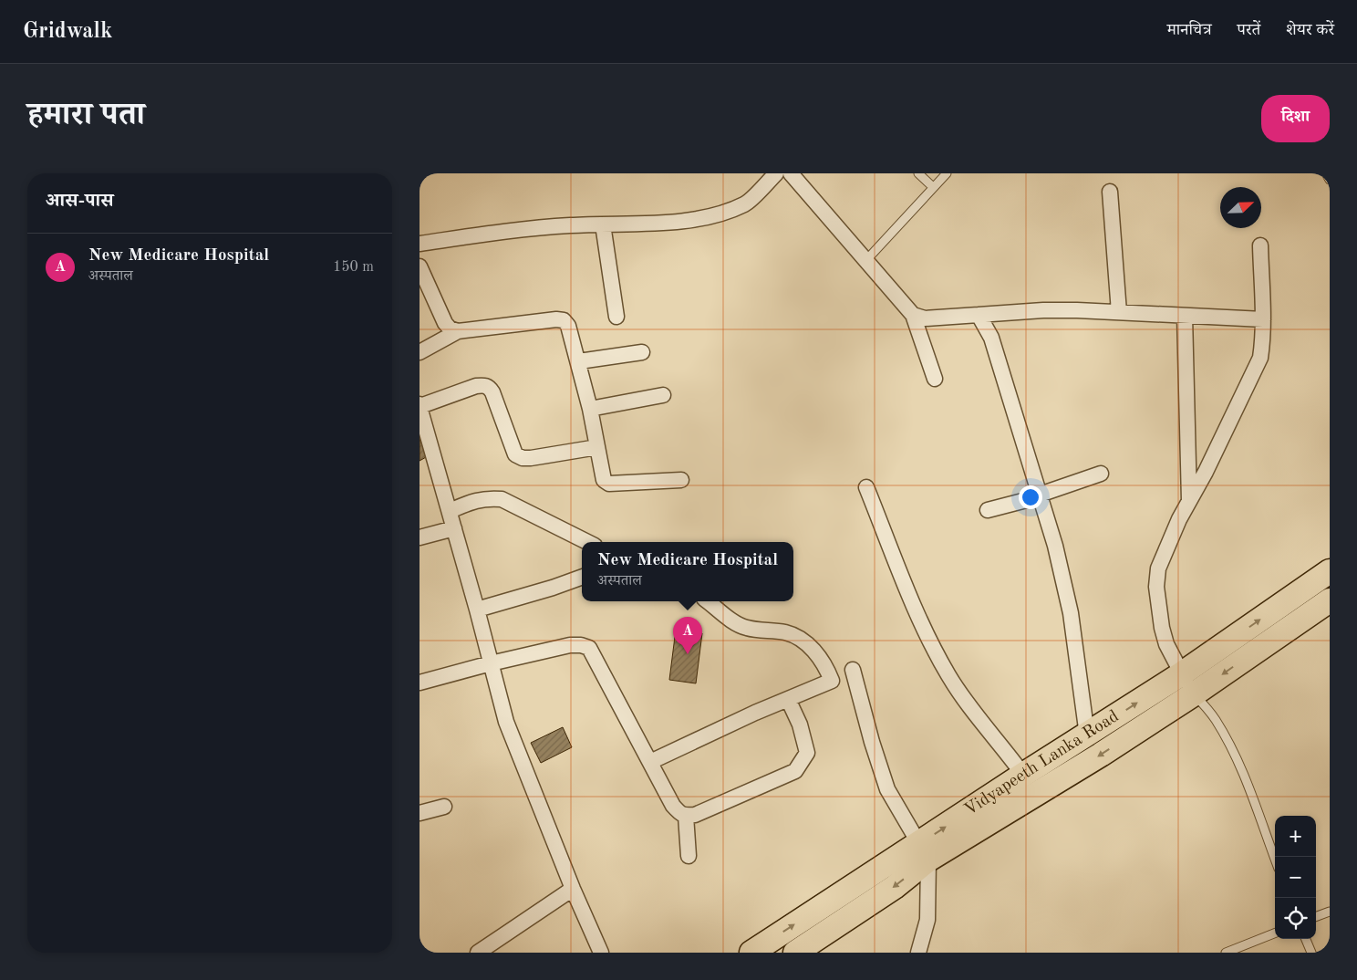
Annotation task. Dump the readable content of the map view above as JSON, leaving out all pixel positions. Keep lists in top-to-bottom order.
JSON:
{
  "streets": {
    "main road": ["Vidyapeeth Lanka Road"]
  },
  "north": "top right",
  "page": {
    "header": "Gridwalk",
    "nav": ["मानचित्र", "परतें", "शेयर करें"],
    "title": "हमारा पता",
    "buttons": "दिशा",
    "heading": "आस-पास",
    "list": [
      {
        "mark": "A",
        "name": "New Medicare Hospital",
        "note": "अस्पताल",
        "value": "150 m"
      }
    ],
    "popup": ["New Medicare Hospital", "अस्पताल"],
    "pins": "A",
    "map_buttons": ["+", "−"]
  }
}
